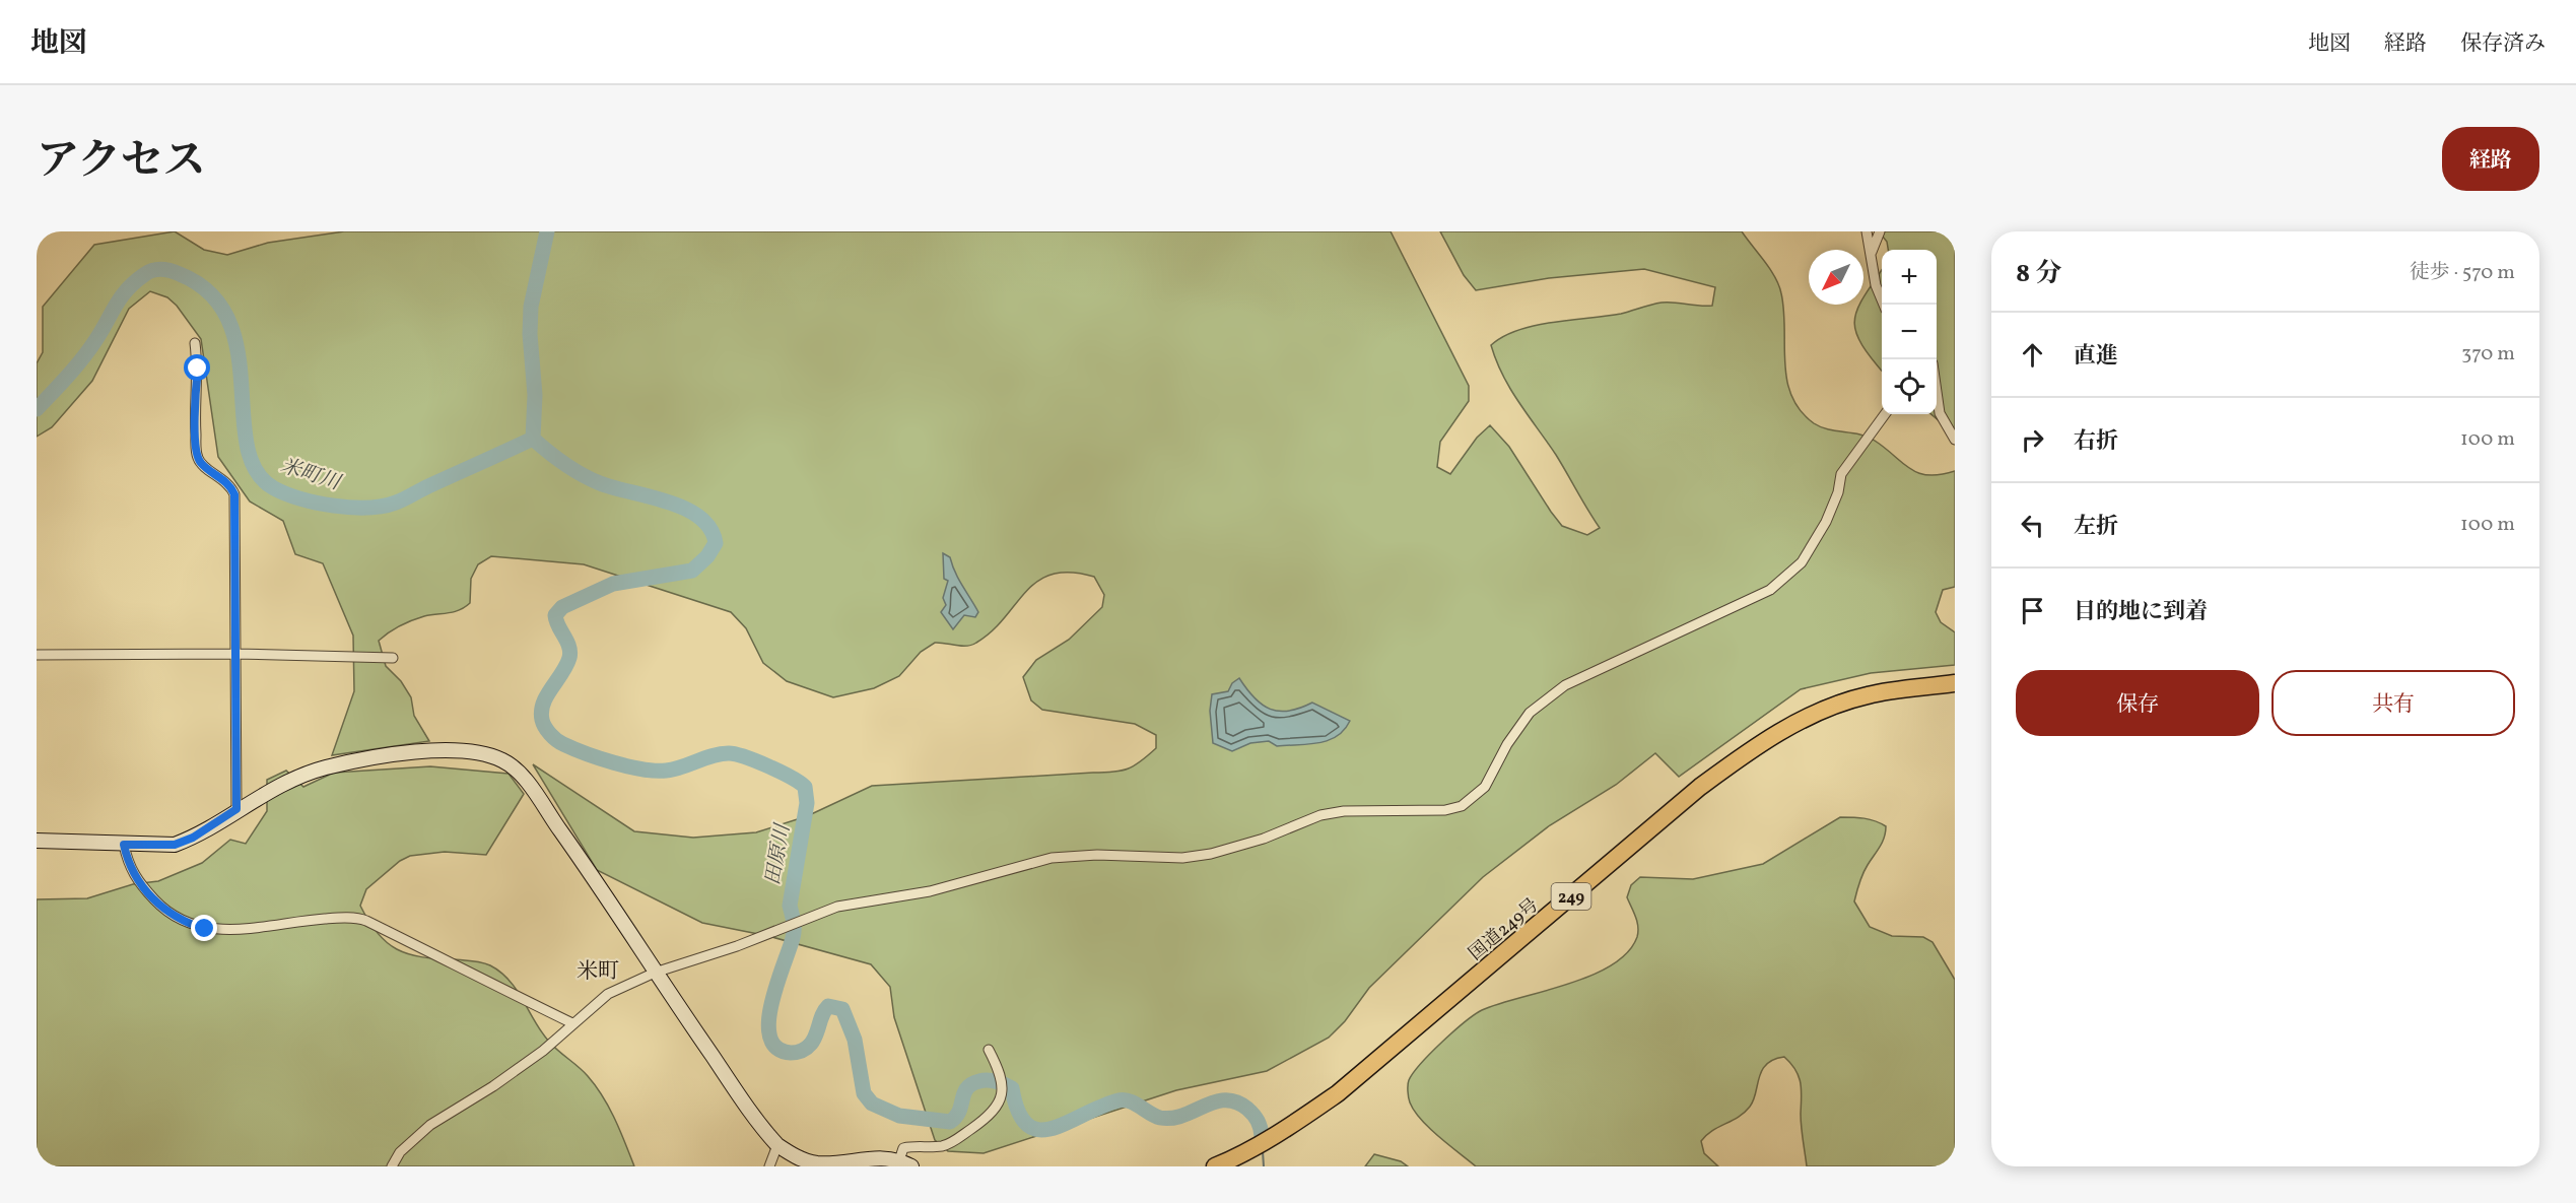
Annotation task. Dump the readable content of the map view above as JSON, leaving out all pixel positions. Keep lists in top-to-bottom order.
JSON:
{
  "streets": {
    "highway": ["249", "国道249号"]
  },
  "districts": ["米町"],
  "water": ["米町川", "田原川"],
  "north": "bottom left",
  "page": {
    "header": "地図",
    "nav": ["地図", "経路", "保存済み"],
    "title": "アクセス",
    "buttons": [
      "経路",
      ["保存", "共有"]
    ],
    "heading": ["8 分", "徒歩 · 570 m"],
    "map_buttons": ["+", "−"],
    "list": [
      ["直進", "370 m"],
      ["右折", "100 m"],
      ["左折", "100 m"],
      "目的地に到着"
    ]
  }
}
